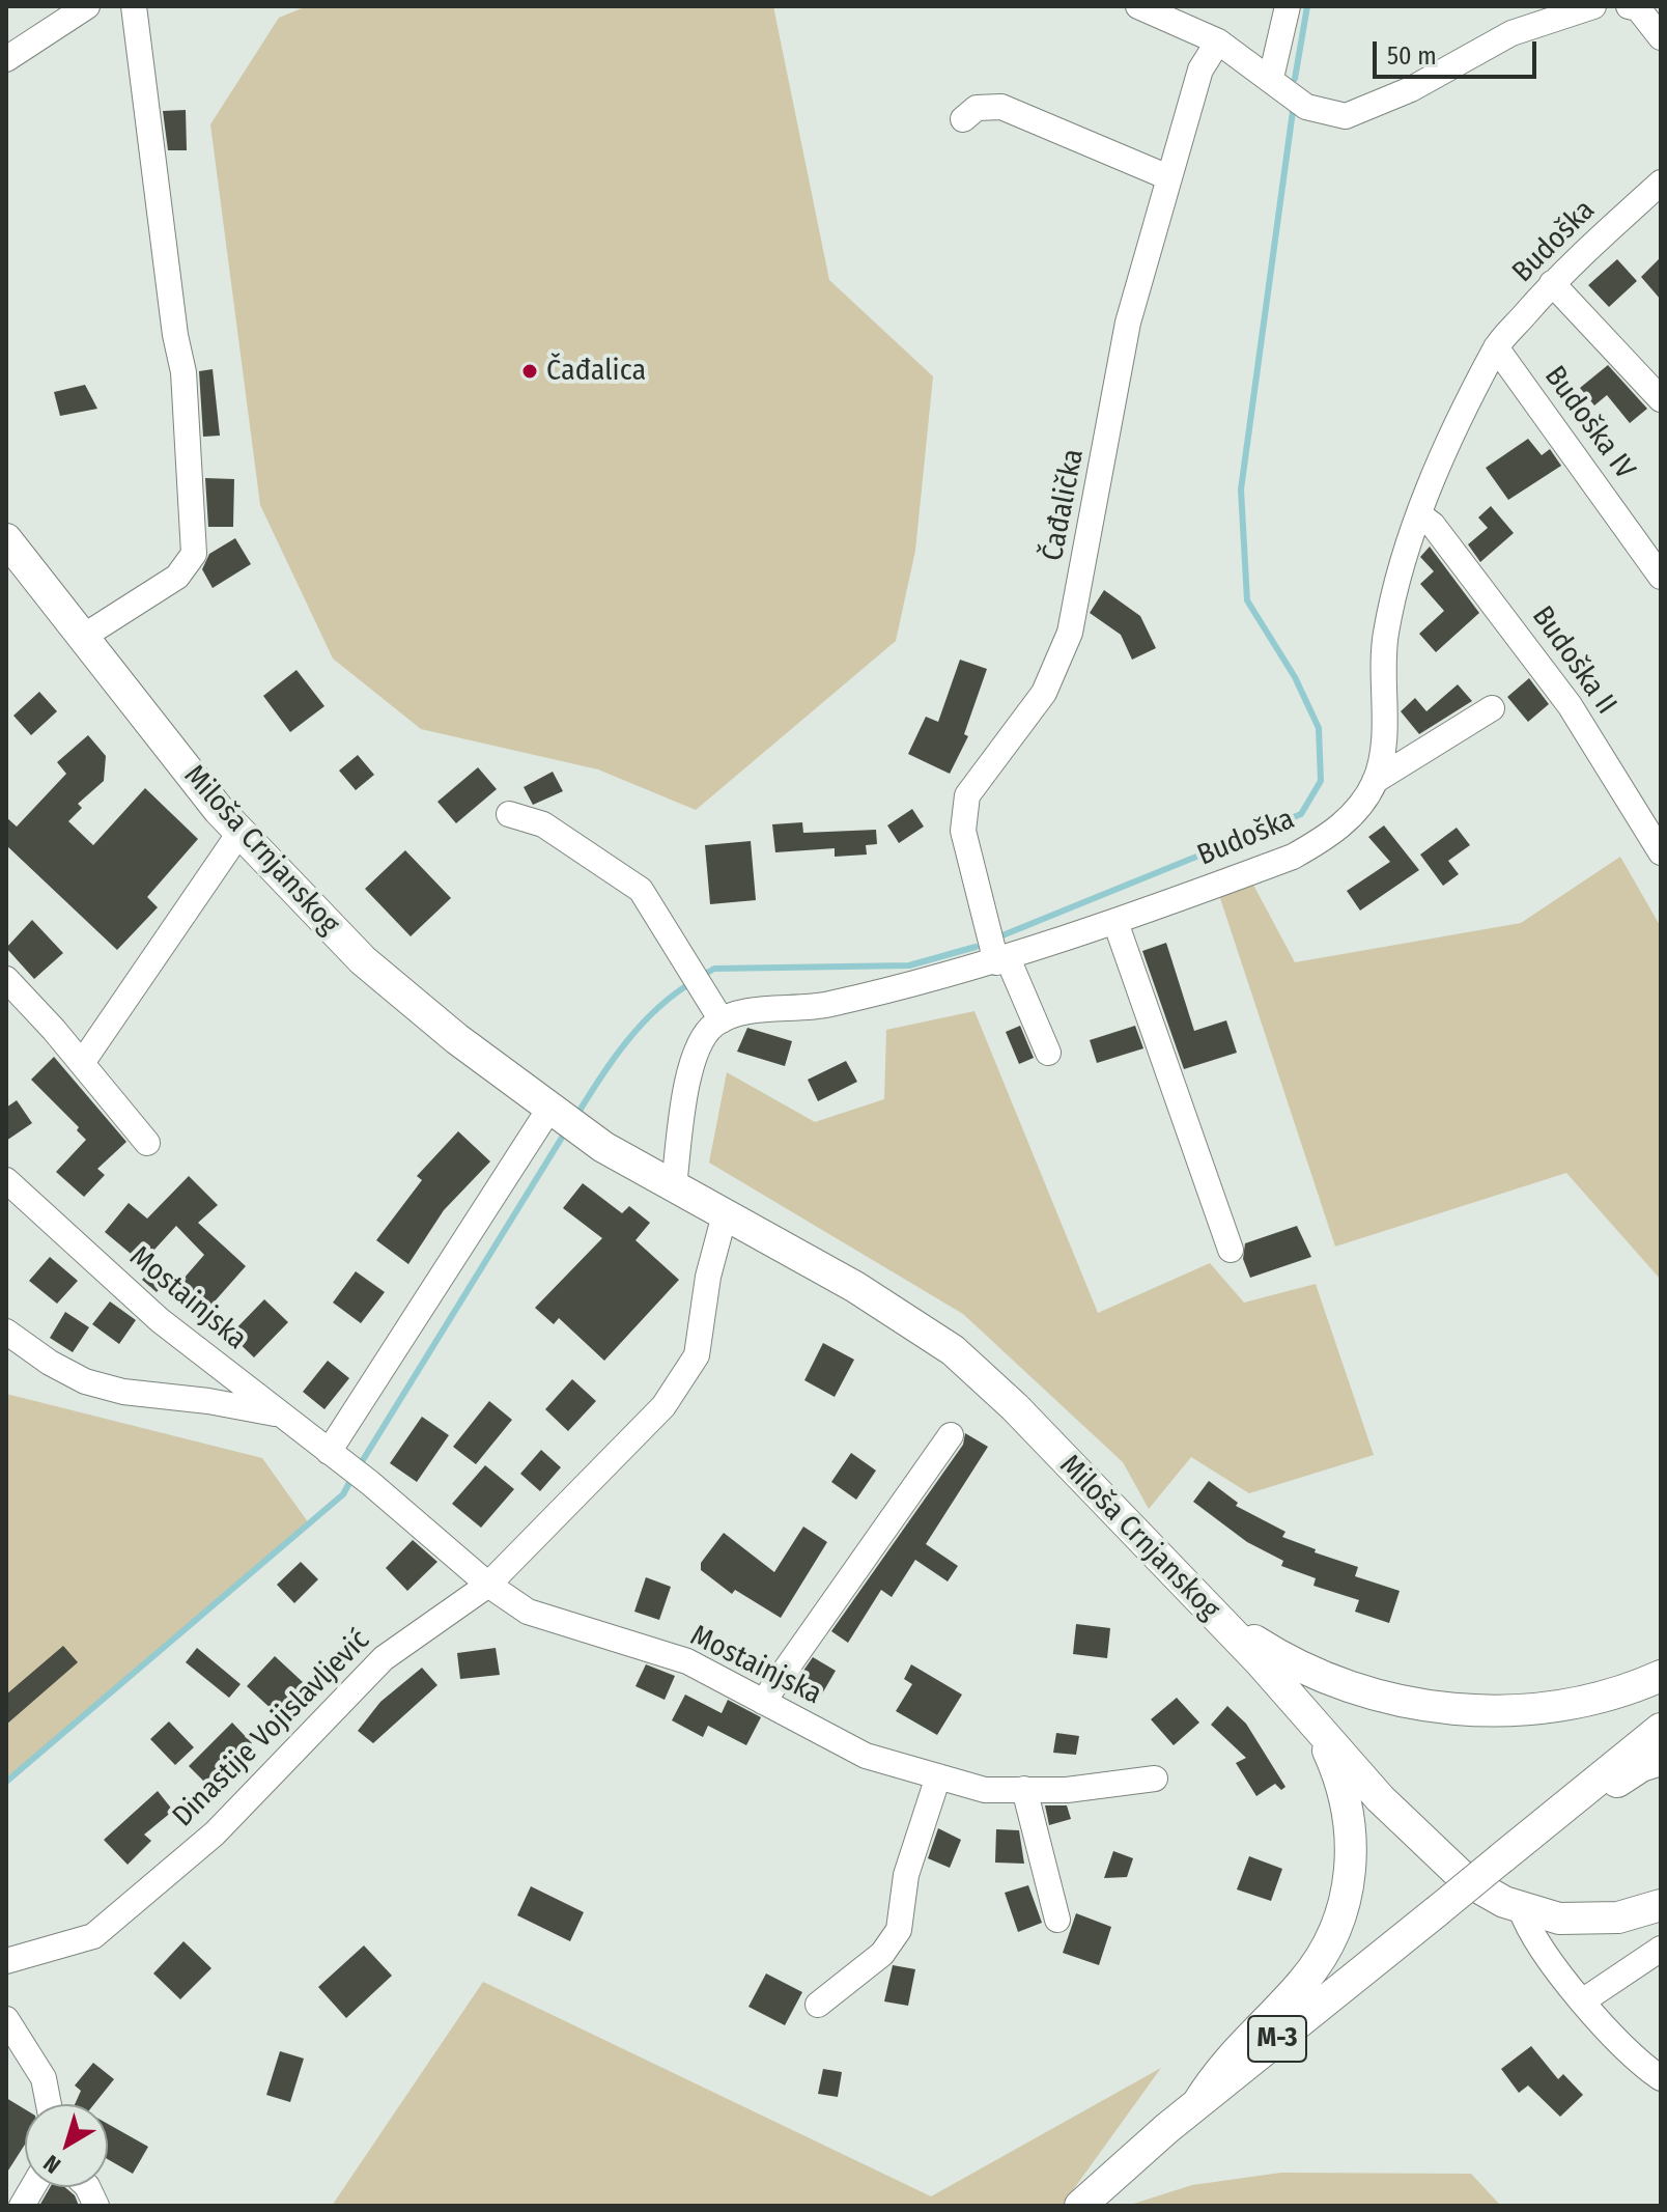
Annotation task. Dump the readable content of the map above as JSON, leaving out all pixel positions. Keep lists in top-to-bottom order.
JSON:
{
  "streets": {
    "main road": ["Miloša Crnjanskog", "M-3"],
    "street": [
      "Budoška",
      "Budoška IV",
      "Čađalička",
      "Budoška II",
      "Mostainjska",
      "Dinastije Vojislavljević"
    ]
  },
  "crossings": [
    ["Budoška", "Budoška IV"],
    ["Budoška", "Čađalička"],
    ["Budoška", "Budoška II"],
    ["Miloša Crnjanskog", "Dinastije Vojislavljević"],
    ["Mostainjska", "Dinastije Vojislavljević"]
  ],
  "places": ["Čađalica"],
  "scale_bar": "50 m",
  "north": "bottom left"
}
